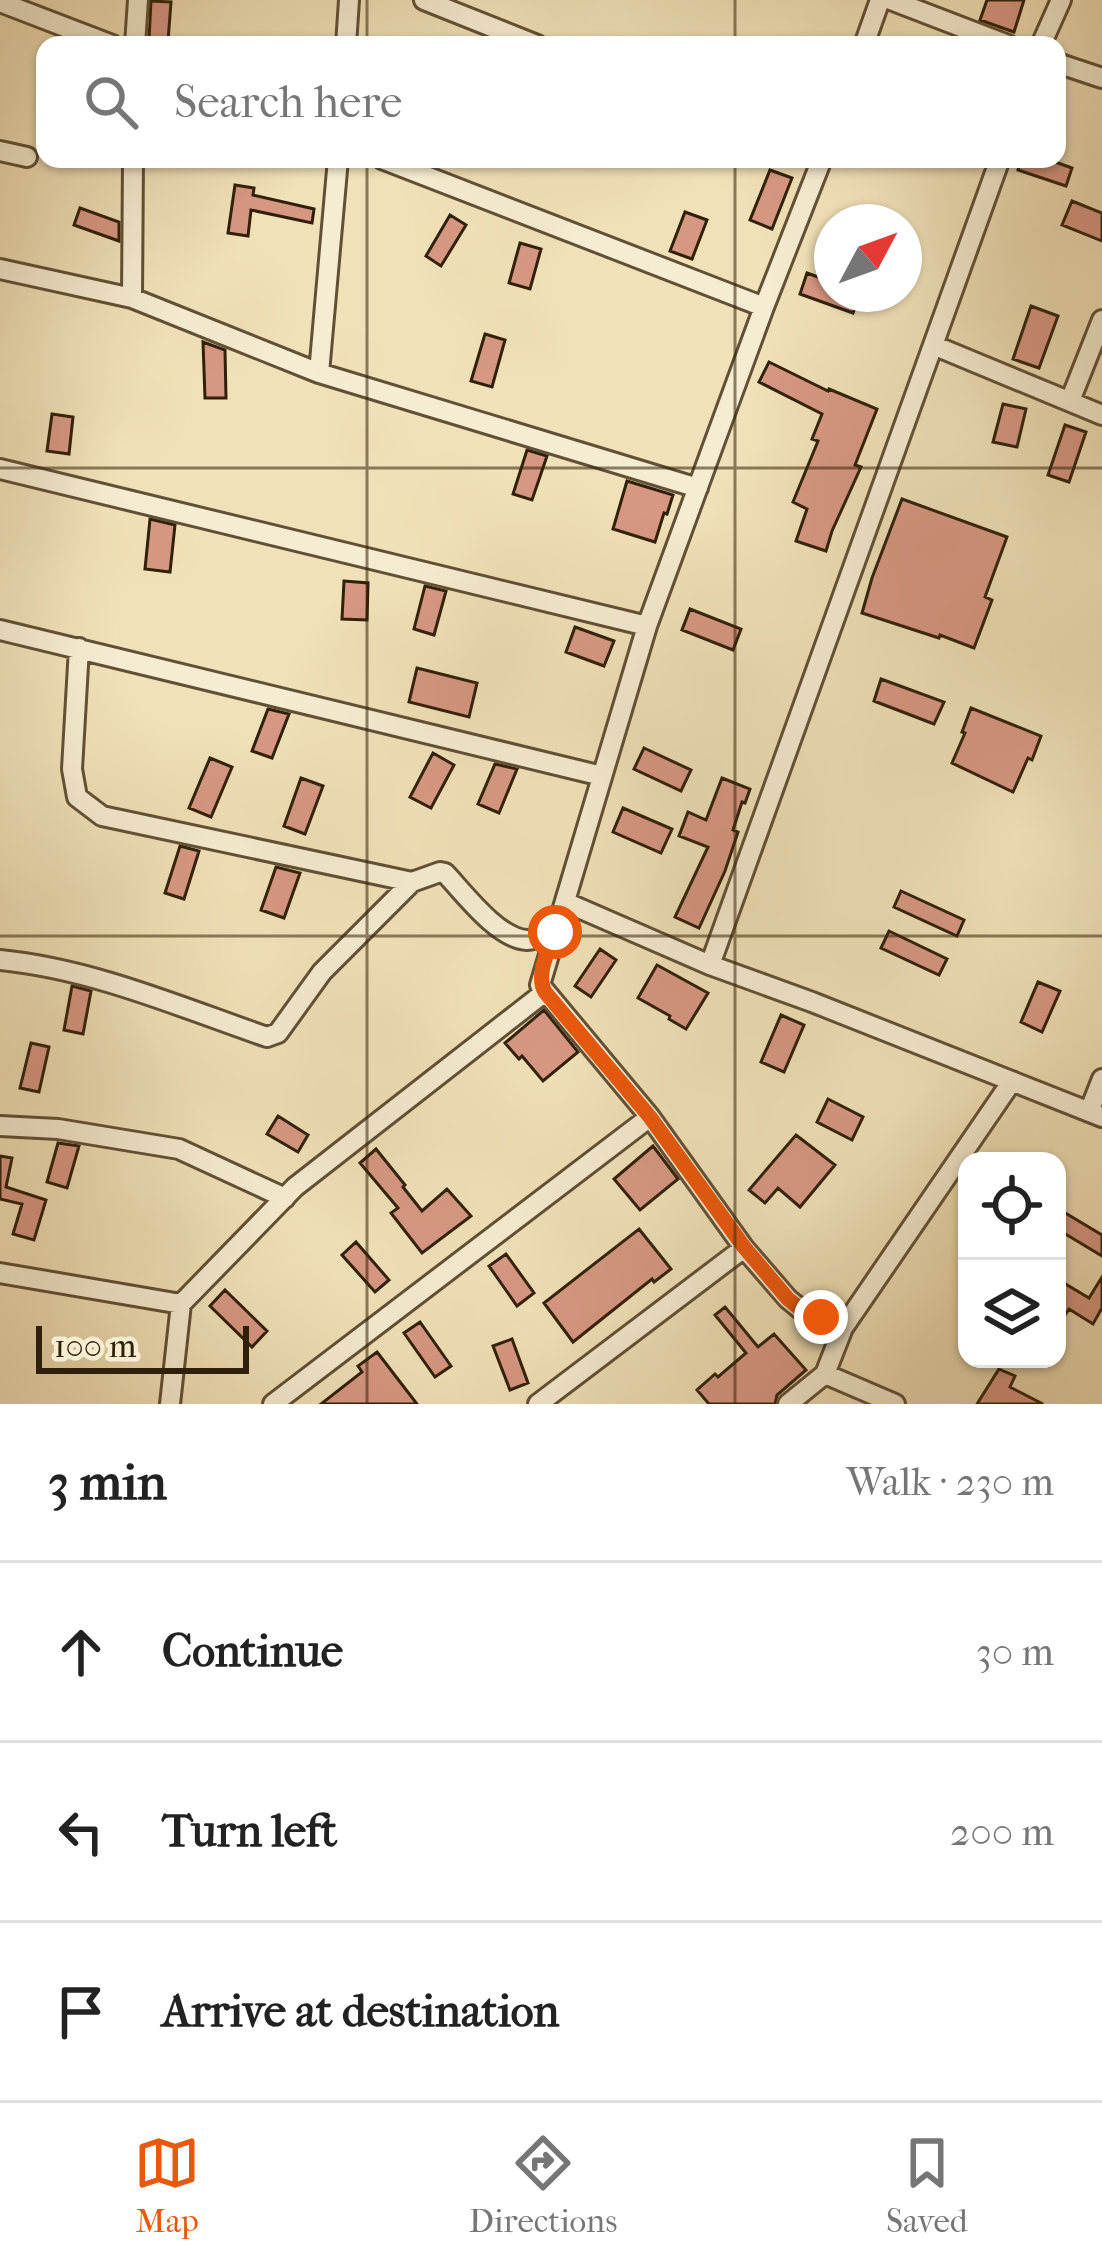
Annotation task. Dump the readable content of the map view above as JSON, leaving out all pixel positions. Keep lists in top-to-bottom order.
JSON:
{
  "scale_bar": "100 m",
  "north": "top right",
  "page": {
    "search": "Search here",
    "scale": "100 m",
    "heading": ["3 min", "Walk · 230 m"],
    "list": [
      ["Continue", "30 m"],
      ["Turn left", "200 m"],
      "Arrive at destination"
    ],
    "nav": ["Map", "Directions", "Saved"]
  }
}
